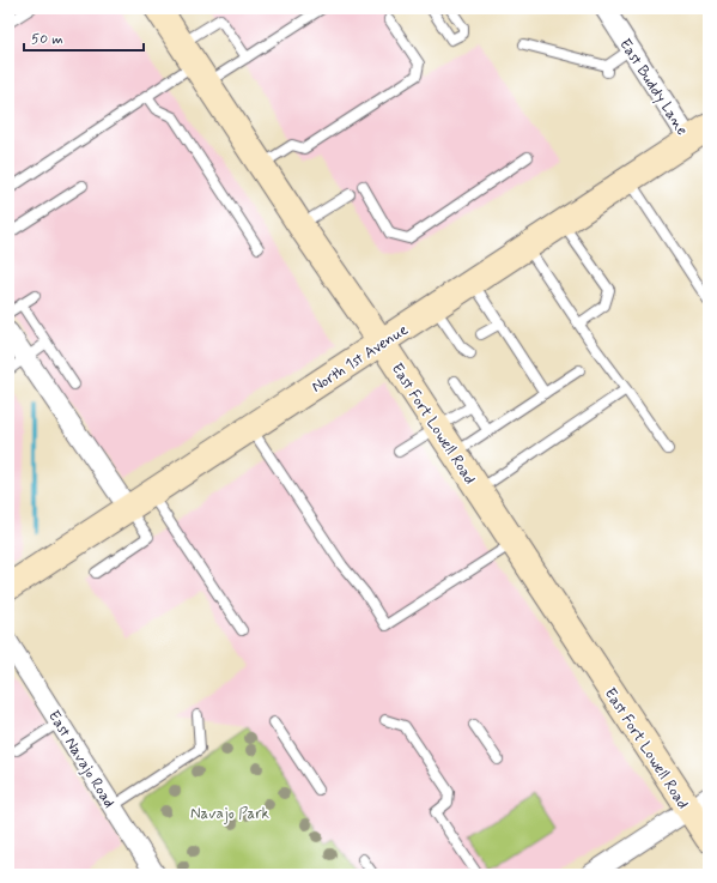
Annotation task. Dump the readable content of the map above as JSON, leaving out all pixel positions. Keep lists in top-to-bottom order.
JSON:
{
  "streets": {
    "main road": ["North 1st Avenue", "East Fort Lowell Road"],
    "street": ["East Buddy Lane", "East Navajo Road"]
  },
  "crossings": [
    ["East Buddy Lane", "North 1st Avenue"],
    ["North 1st Avenue", "East Fort Lowell Road"]
  ],
  "parks": ["Navajo Park"],
  "scale_bar": "50 m"
}
